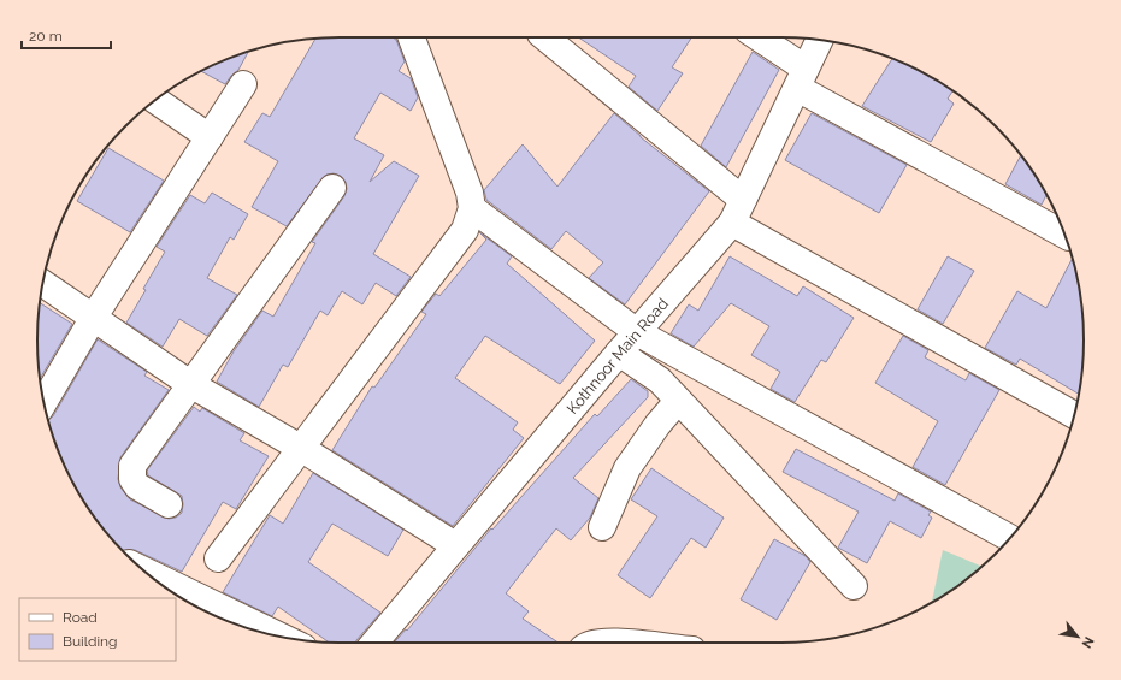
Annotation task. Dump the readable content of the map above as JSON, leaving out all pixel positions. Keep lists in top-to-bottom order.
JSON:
{
  "streets": {
    "street": ["Kothnoor Main Road"]
  },
  "legend": ["Road", "Building"],
  "scale_bar": "20 m",
  "north": "bottom right"
}
